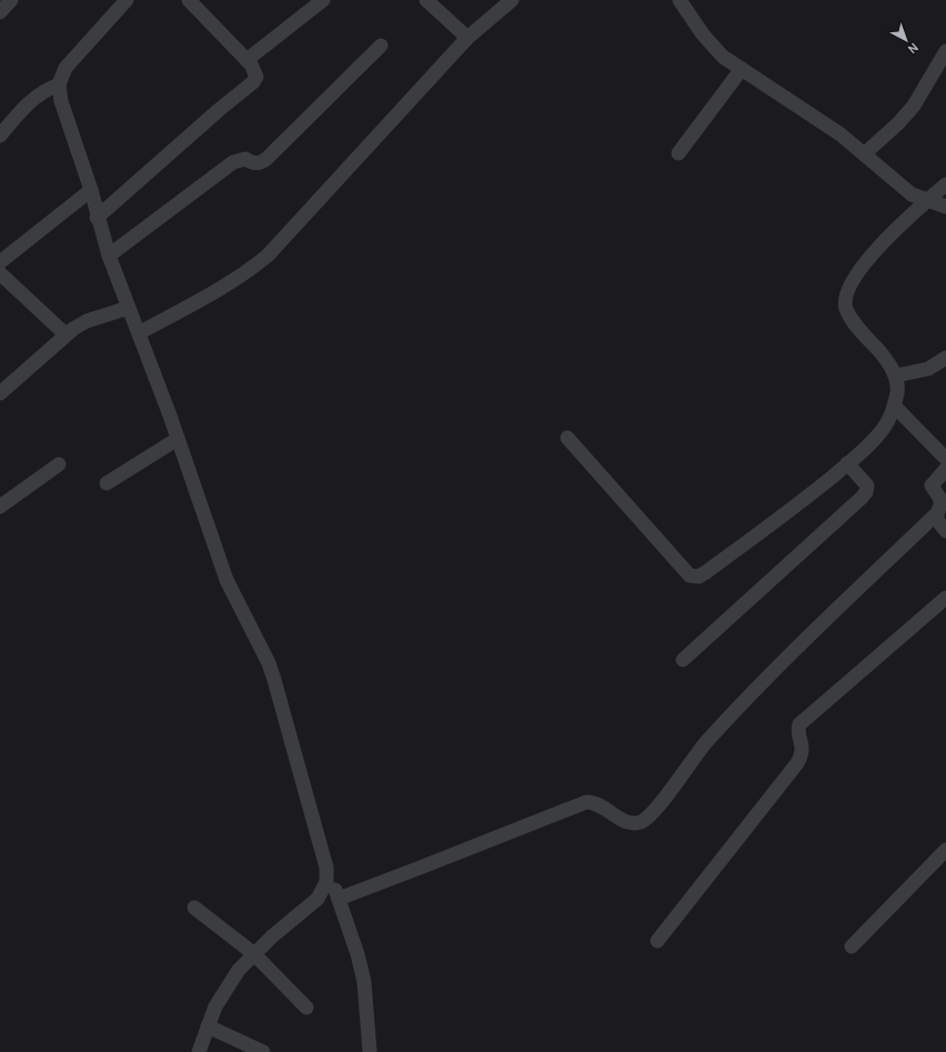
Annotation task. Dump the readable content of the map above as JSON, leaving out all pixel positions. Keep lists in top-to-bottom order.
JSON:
{
  "north": "bottom right"
}
